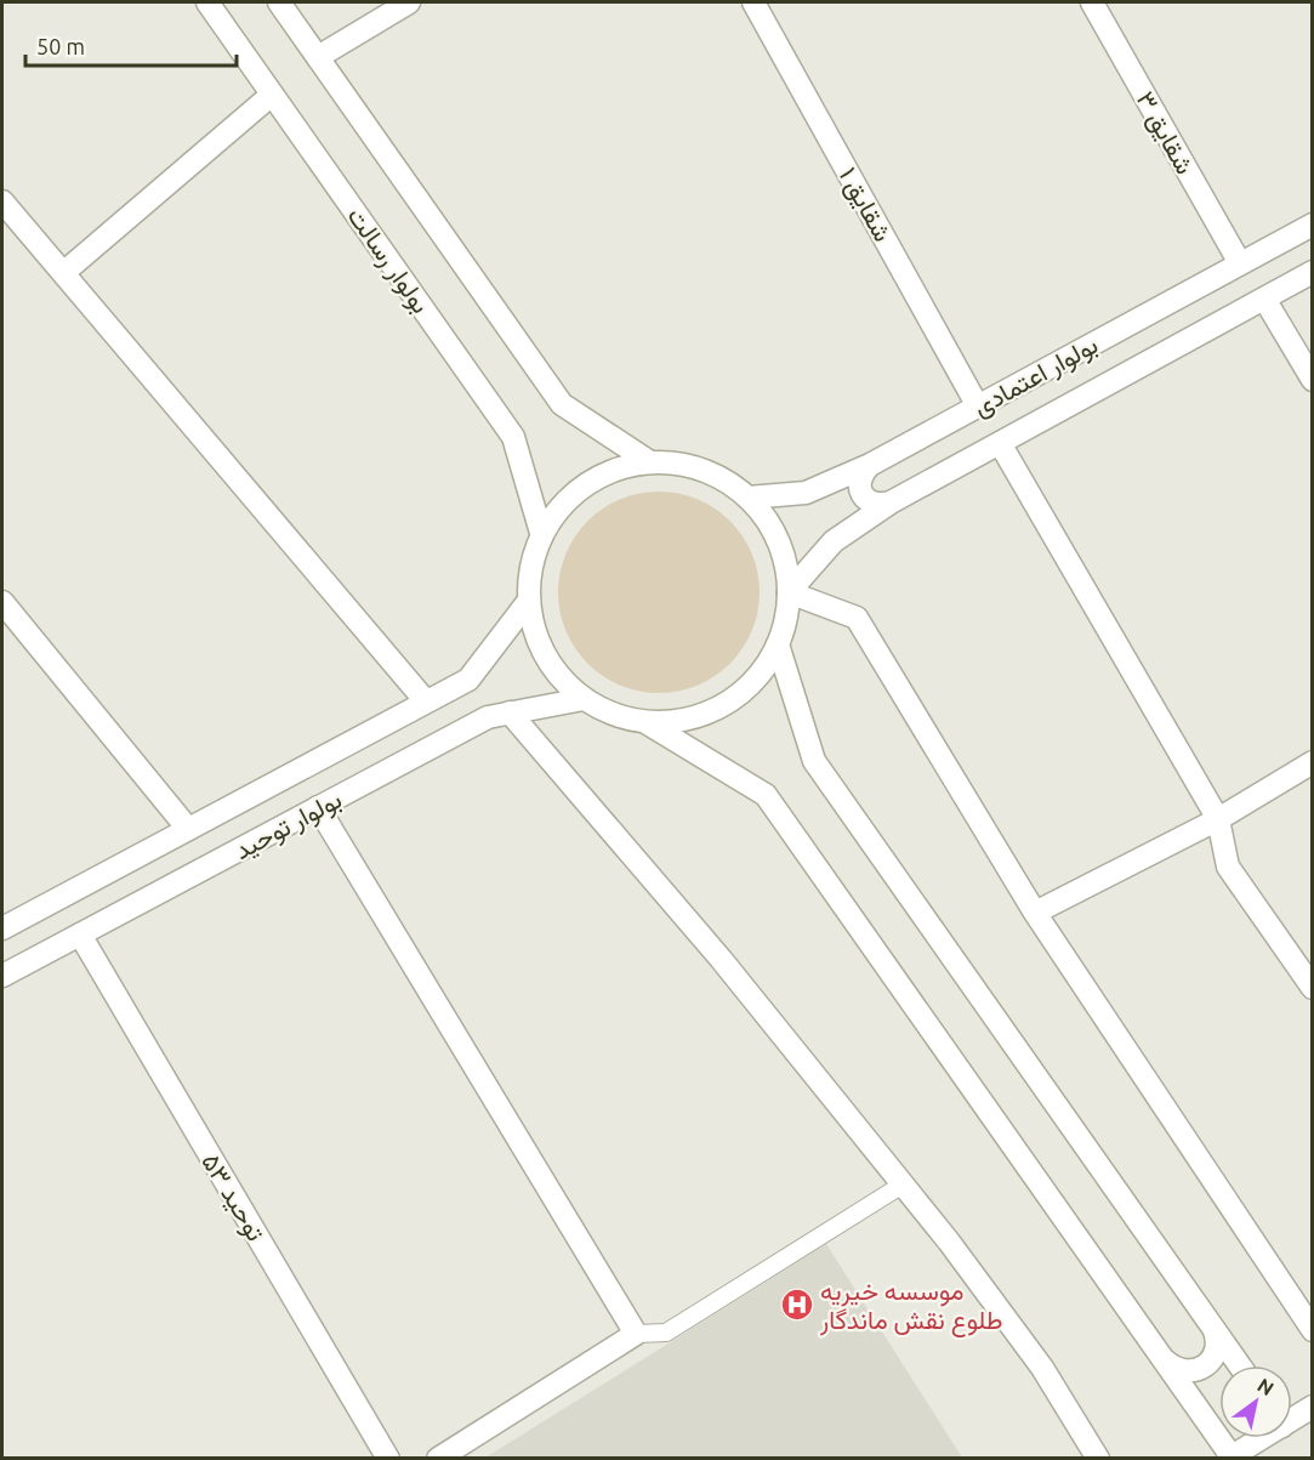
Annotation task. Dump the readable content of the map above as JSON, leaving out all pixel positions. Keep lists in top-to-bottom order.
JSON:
{
  "streets": {
    "street": [
      "شقایق ۳",
      "شقایق ۱",
      "بولوار رسالت",
      "بولوار اعتمادی",
      "بولوار توحید",
      "توحید ۵۳"
    ]
  },
  "crossings": [
    ["شقایق ۳", "بولوار اعتمادی"],
    ["شقایق ۱", "بولوار اعتمادی"],
    ["بولوار رسالت", "بولوار اعتمادی"],
    ["بولوار رسالت", "بولوار توحید"],
    ["بولوار اعتمادی", "بولوار توحید"],
    ["بولوار توحید", "توحید ۵۳"]
  ],
  "places": {
    "hospital": ["موسسه خیریه طلوع نقش ماندگار"]
  },
  "scale_bar": "50 m",
  "north": "top right"
}
